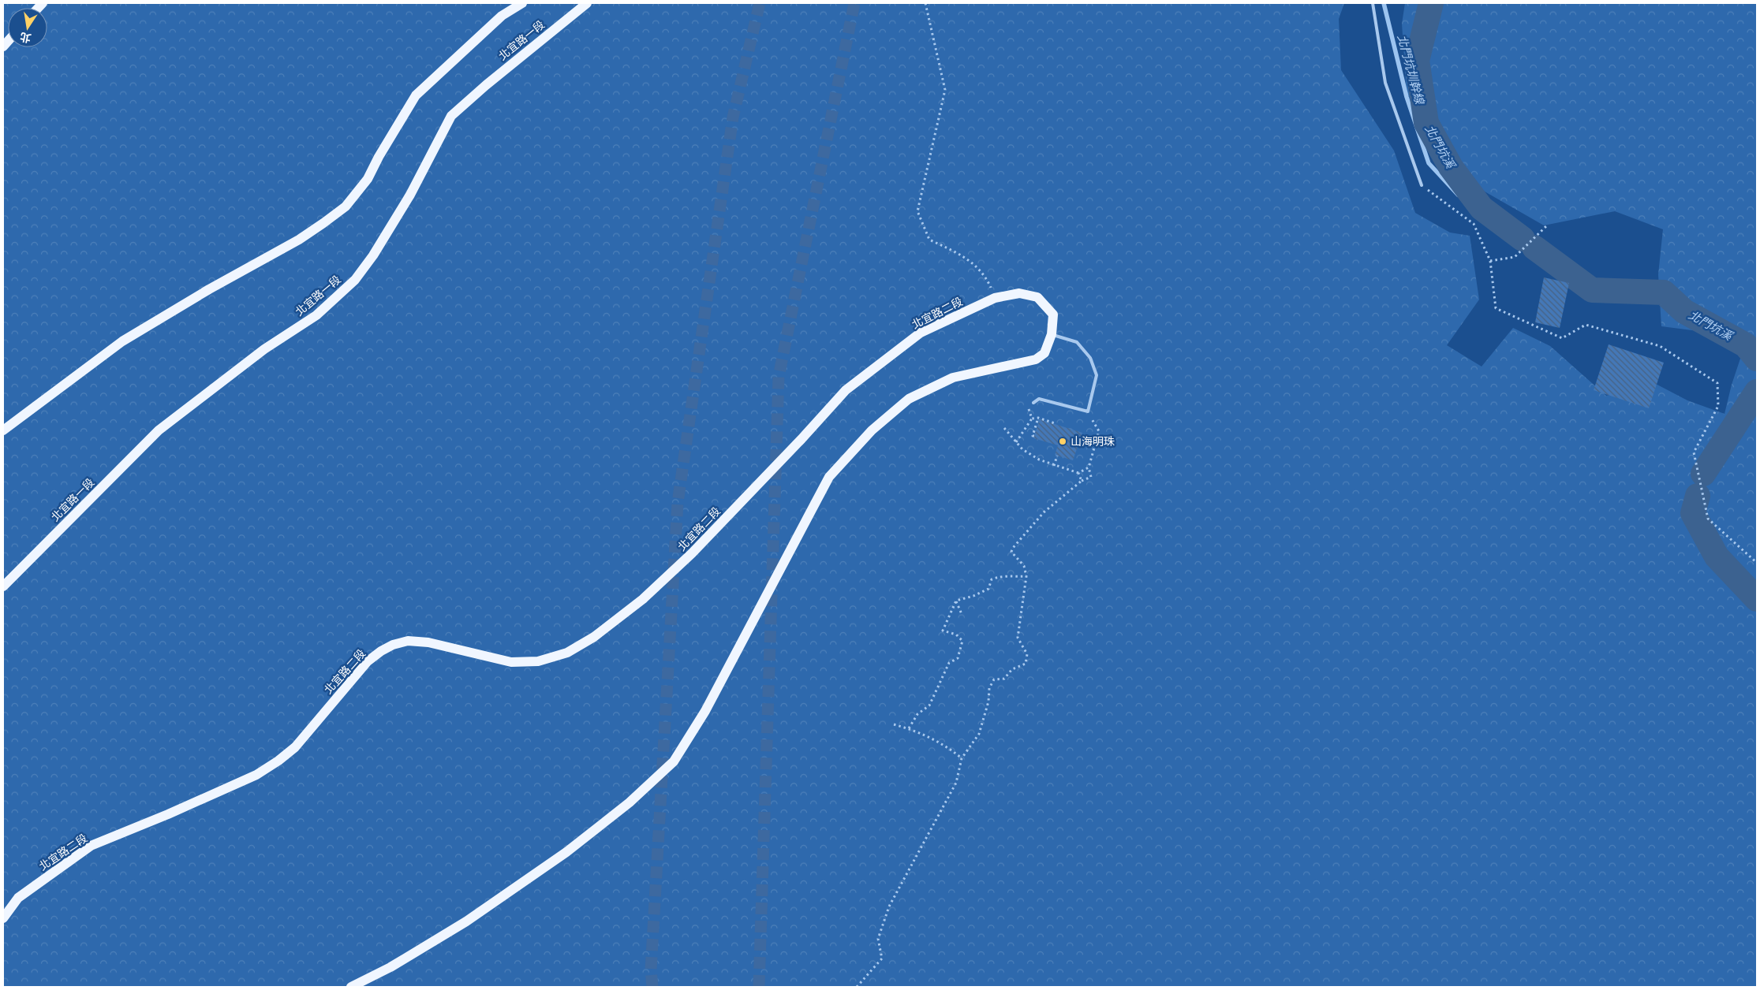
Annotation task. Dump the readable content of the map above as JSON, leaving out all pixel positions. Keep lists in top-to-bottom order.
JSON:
{
  "streets": {
    "main road": ["北宜路一段", "北宜路二段"]
  },
  "water": ["北門坑圳幹線", "北門坑溪"],
  "places": ["山海明珠"],
  "north": "bottom"
}
